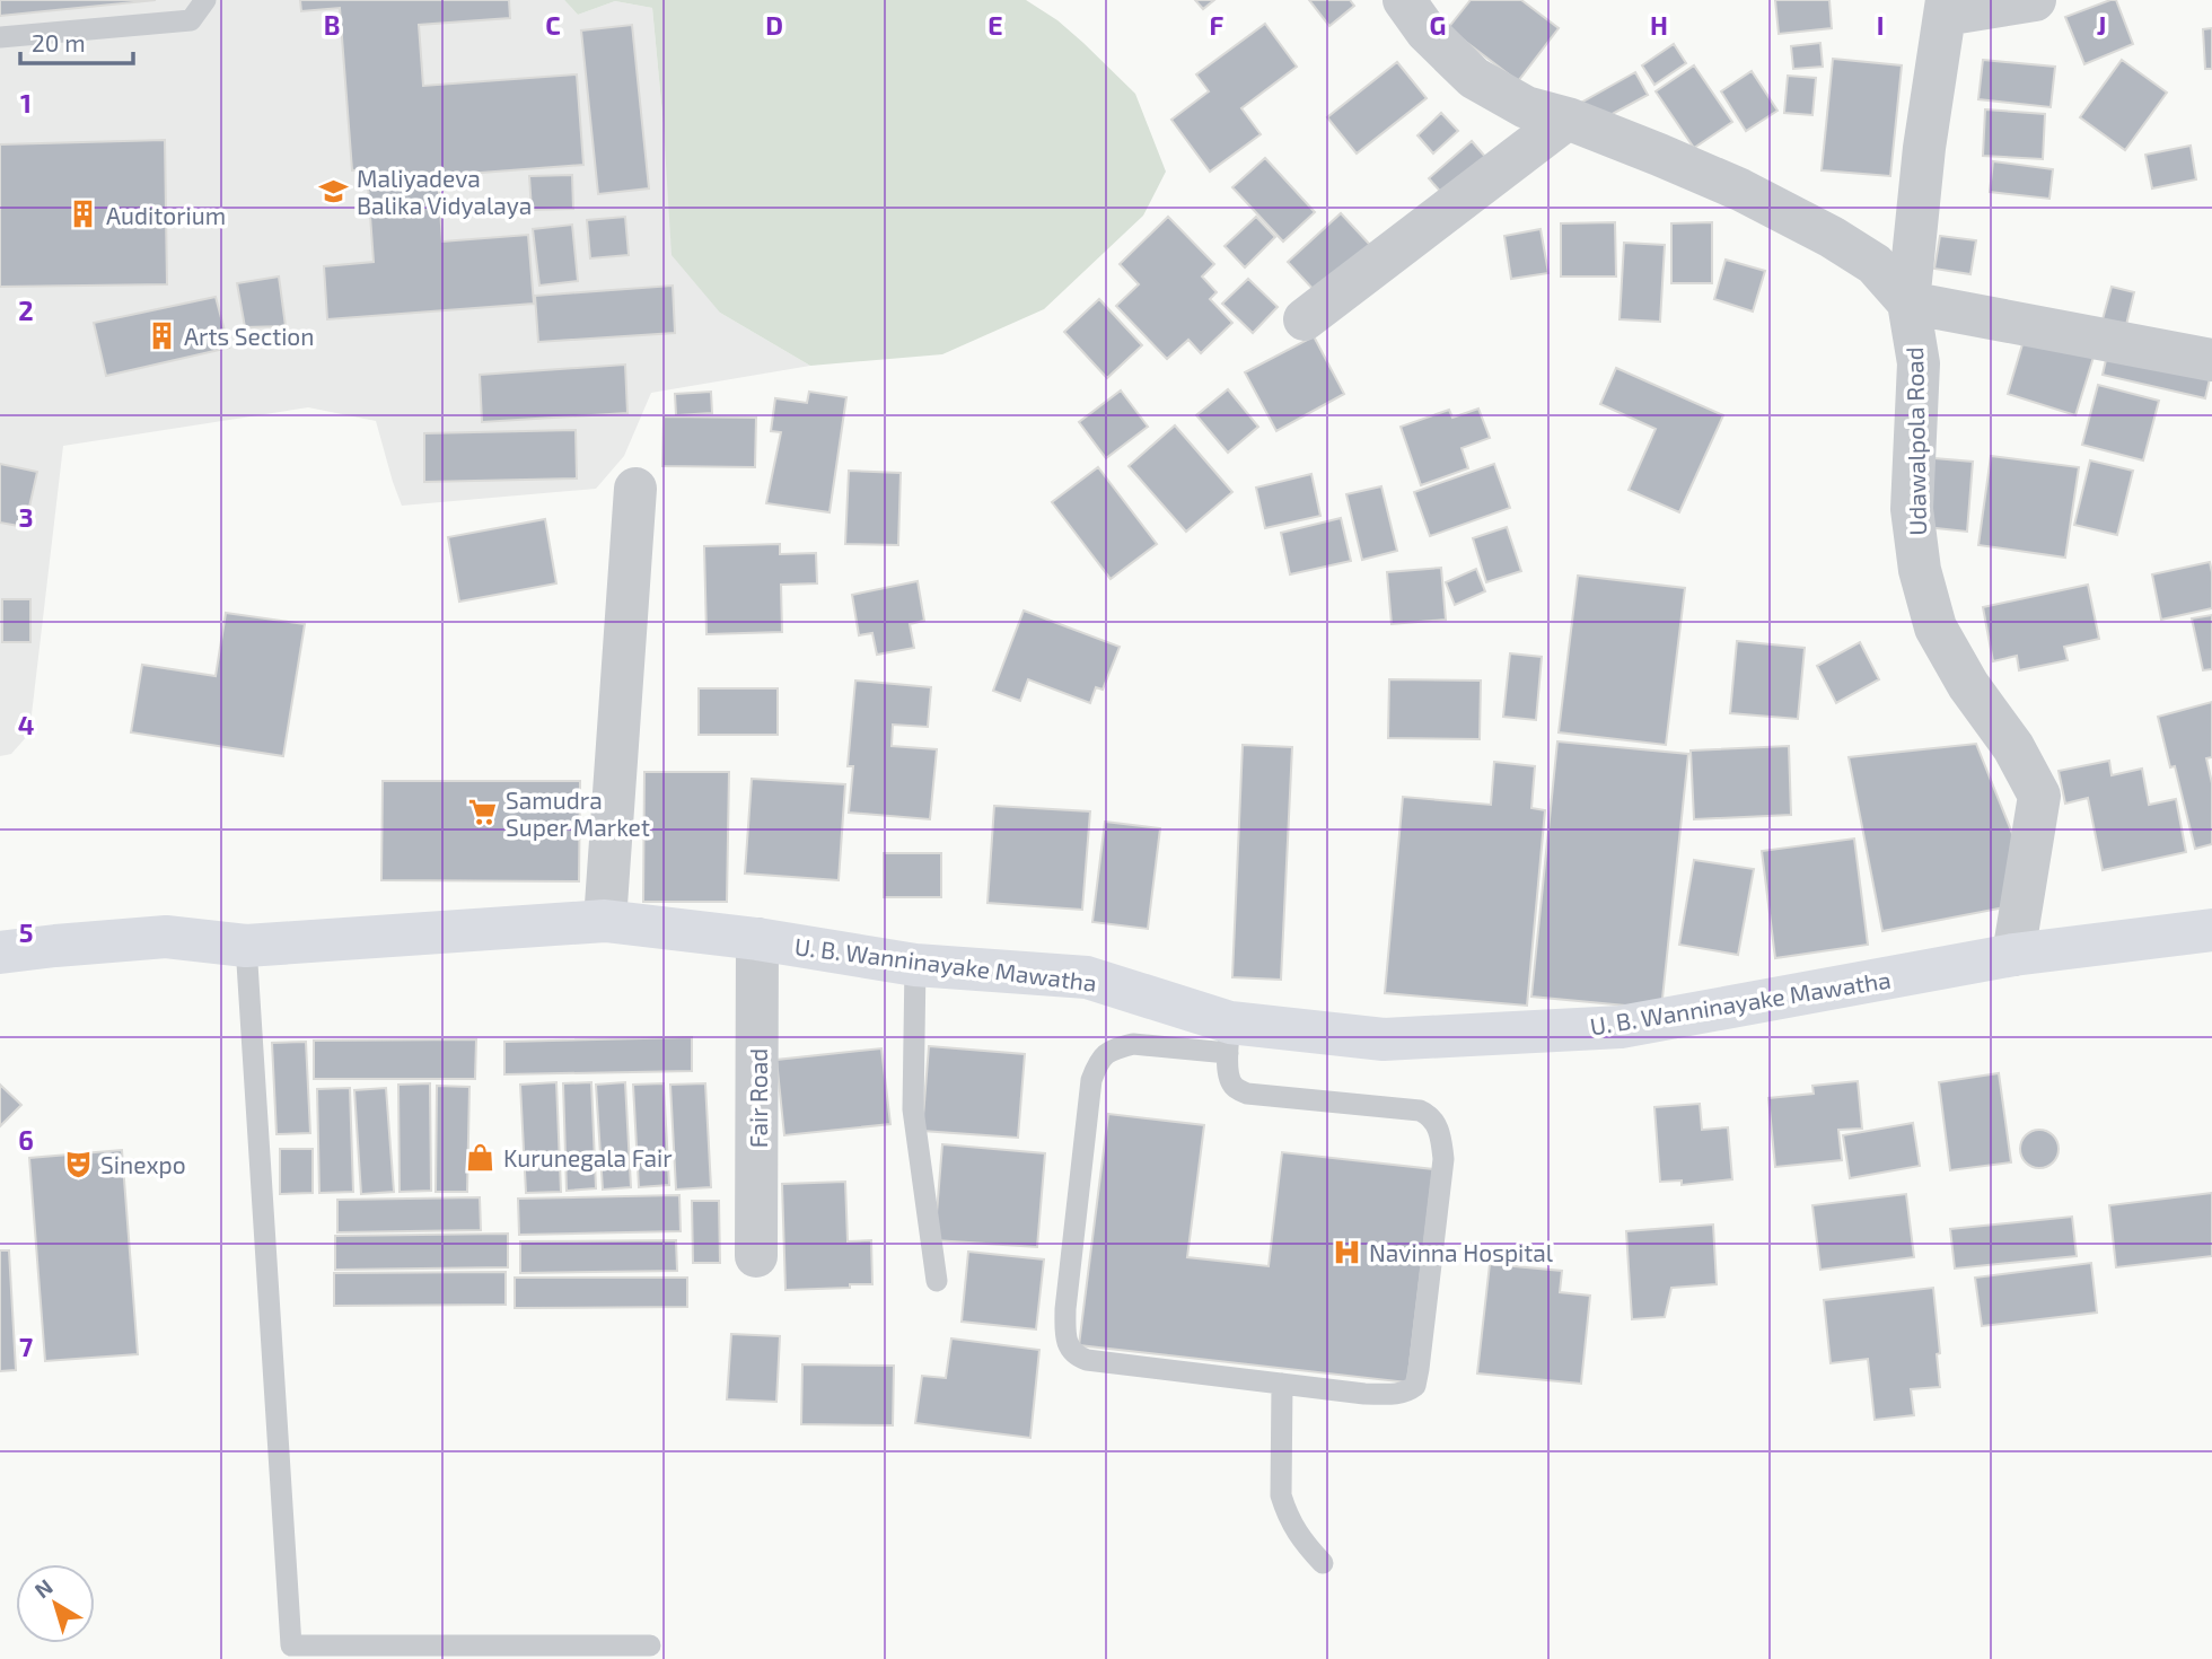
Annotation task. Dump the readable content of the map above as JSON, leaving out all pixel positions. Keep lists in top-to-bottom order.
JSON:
{
  "streets": {
    "main road": ["U. B. Wanninayake Mawatha"],
    "street": ["Udawalpola Road", "Fair Road"]
  },
  "crossings": [
    ["Udawalpola Road", "U. B. Wanninayake Mawatha"],
    ["U. B. Wanninayake Mawatha", "Fair Road"]
  ],
  "places": {
    "school or university": ["Maliyadeva Balika Vidyalaya"],
    "building": ["Auditorium", "Arts Section"],
    "supermarket": ["Samudra Super Market"],
    "shop": ["Kurunegala Fair"],
    "theatre": ["Sinexpo"],
    "hospital": ["Navinna Hospital"]
  },
  "scale_bar": "20 m",
  "north": "top left",
  "grid": {
    "columns": [
      "B",
      "C",
      "D",
      "E",
      "F",
      "G",
      "H",
      "I",
      "J"
    ],
    "rows": [
      "1",
      "2",
      "3",
      "4",
      "5",
      "6",
      "7"
    ]
  }
}
